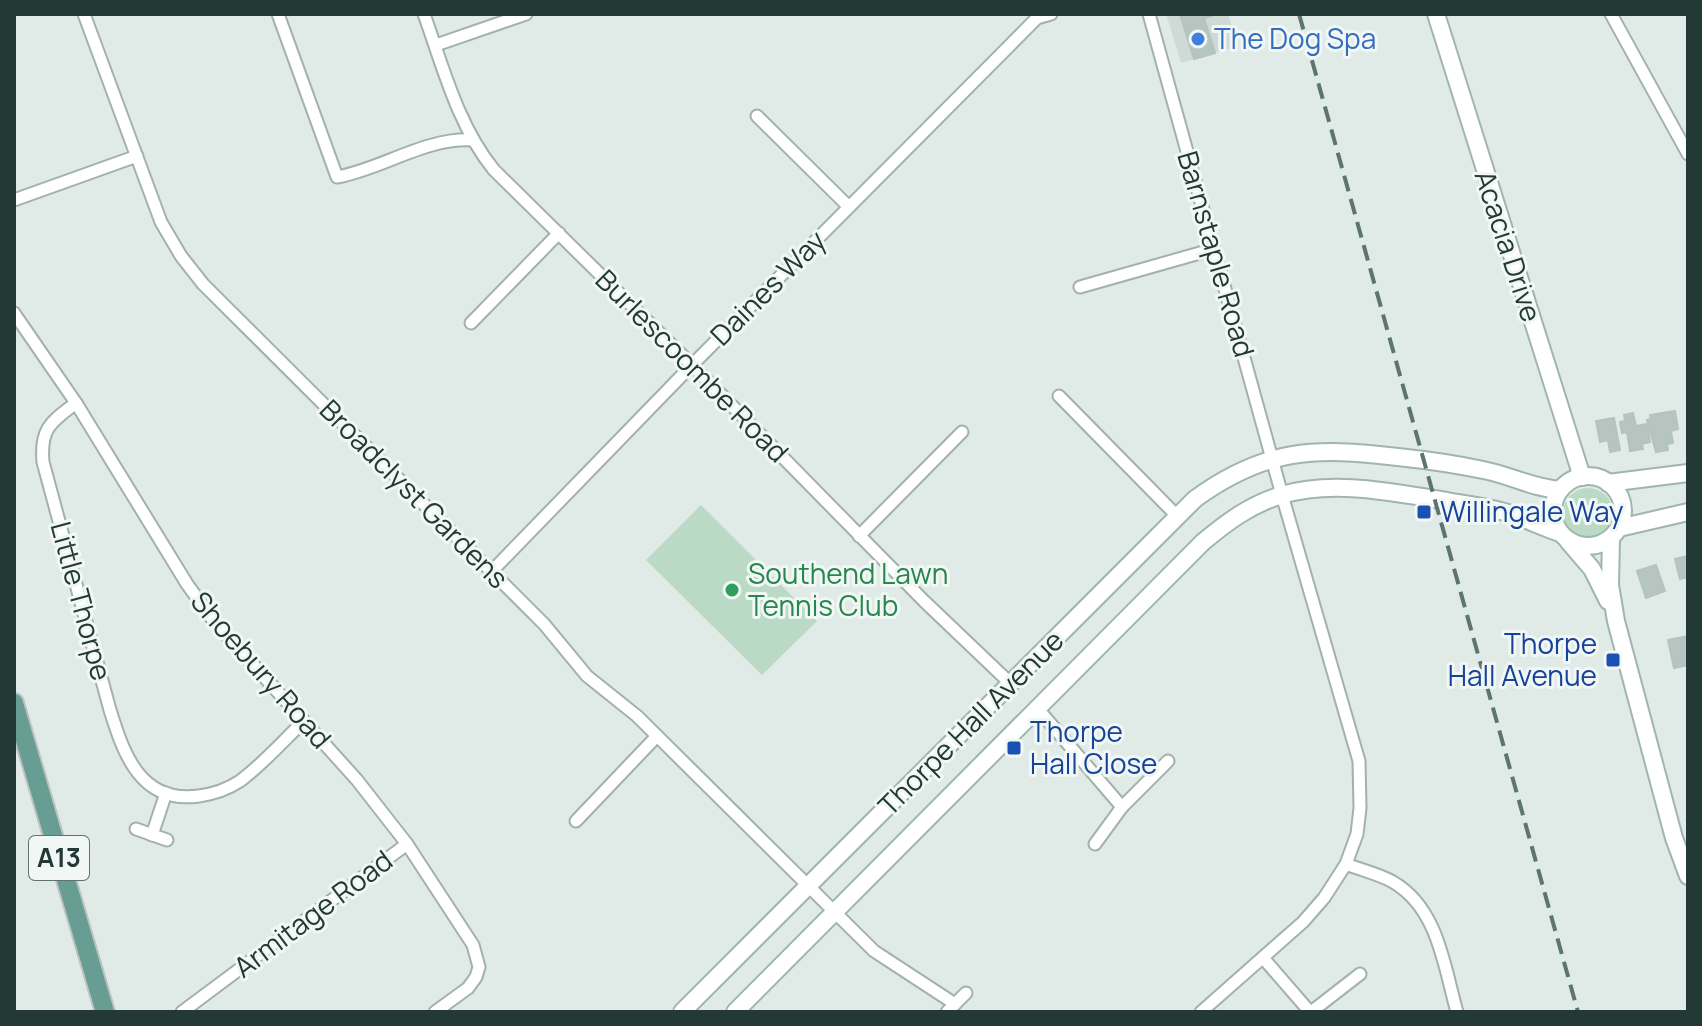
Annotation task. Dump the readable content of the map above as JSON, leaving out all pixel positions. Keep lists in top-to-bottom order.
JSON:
{
  "streets": {
    "main road": ["A13"],
    "street": [
      "Acacia Drive",
      "Barnstaple Road",
      "Daines Way",
      "Burlescoombe Road",
      "Broadclyst Gardens",
      "Little Thorpe",
      "Shoebury Road",
      "Thorpe Hall Avenue",
      "Armitage Road"
    ]
  },
  "crossings": [
    ["Acacia Drive", "Thorpe Hall Avenue"],
    ["Barnstaple Road", "Thorpe Hall Avenue"],
    ["Daines Way", "Burlescoombe Road"],
    ["Daines Way", "Broadclyst Gardens"],
    ["Burlescoombe Road", "Thorpe Hall Avenue"],
    ["Broadclyst Gardens", "Thorpe Hall Avenue"],
    ["Little Thorpe", "Shoebury Road"],
    ["Shoebury Road", "Armitage Road"]
  ],
  "places": {
    "other": ["The Dog Spa", "Southend Lawn Tennis Club"],
    "transit": ["Willingale Way", "Thorpe Hall Avenue", "Thorpe Hall Close"]
  }
}
